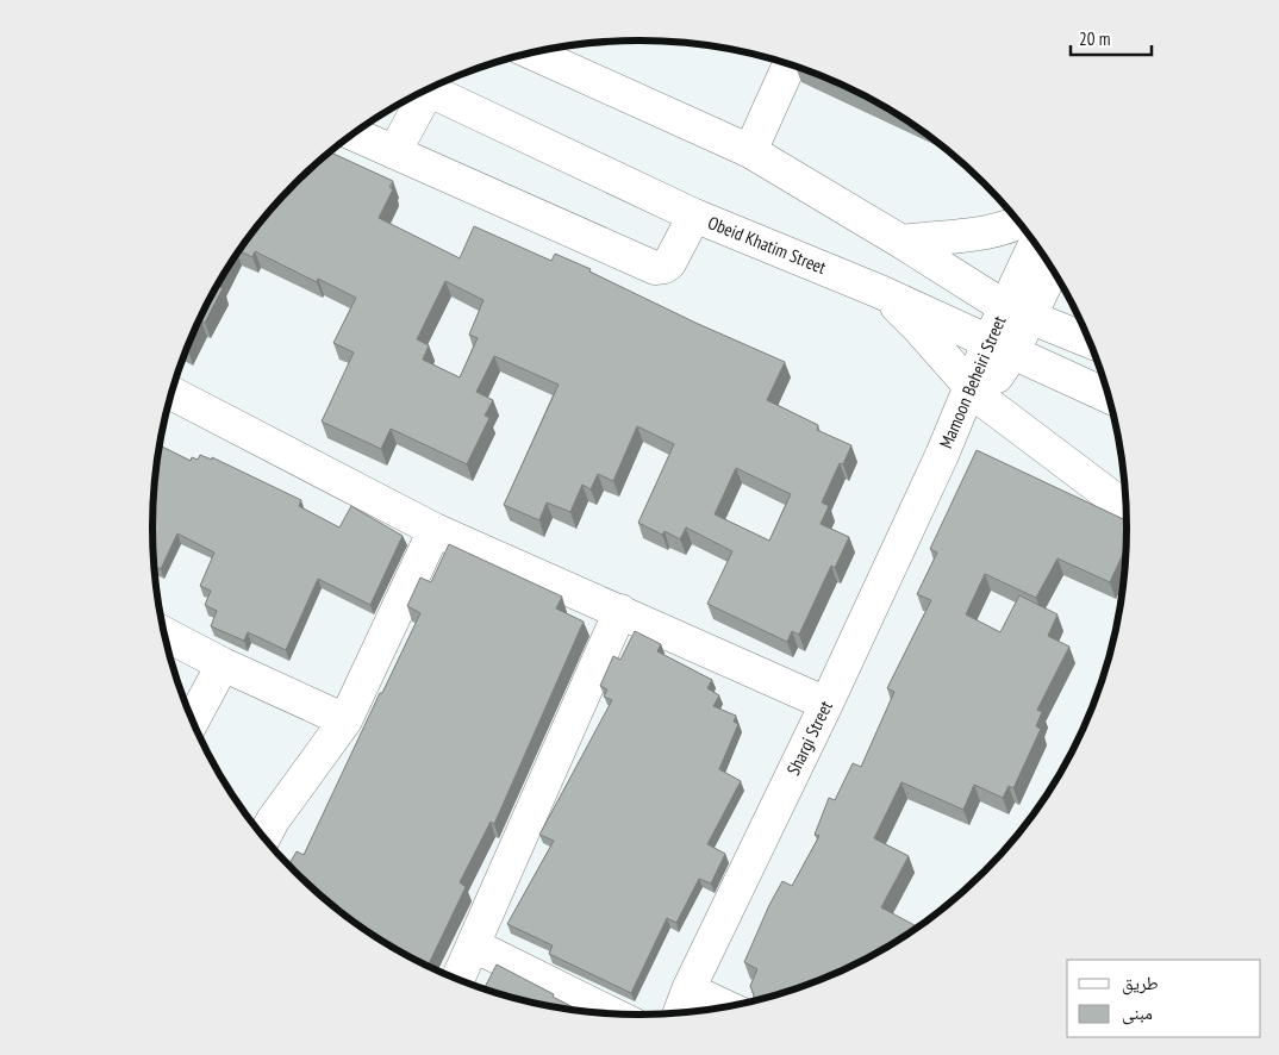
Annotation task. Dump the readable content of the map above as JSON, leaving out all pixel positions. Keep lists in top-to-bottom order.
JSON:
{
  "streets": {
    "street": ["Obeid Khatim Street", "Mamoon Beheiri Street", "Shargi Street"]
  },
  "crossings": [
    ["Obeid Khatim Street", "Mamoon Beheiri Street"],
    ["Mamoon Beheiri Street", "Shargi Street"]
  ],
  "legend": ["طريق", "مبنى"],
  "scale_bar": "20 m"
}
